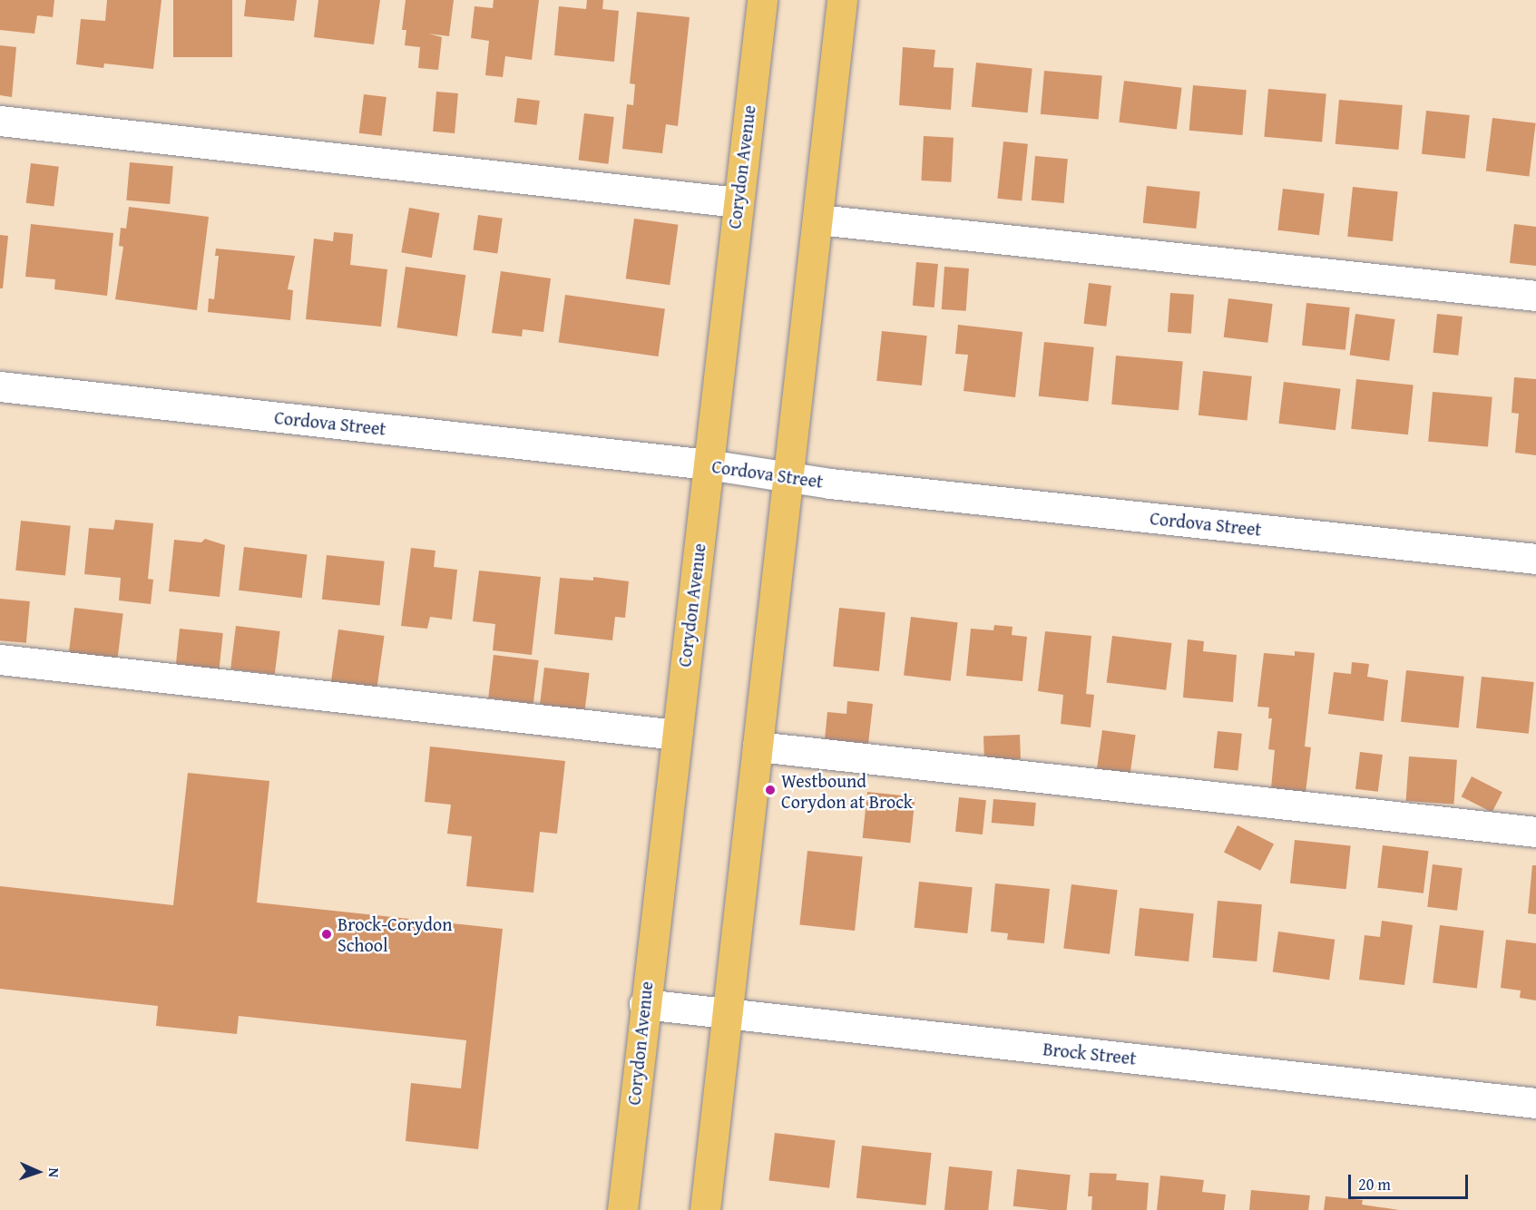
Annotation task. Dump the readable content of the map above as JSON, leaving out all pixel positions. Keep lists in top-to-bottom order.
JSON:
{
  "streets": {
    "main road": ["Corydon Avenue"],
    "street": ["Cordova Street", "Brock Street"]
  },
  "crossings": [
    ["Corydon Avenue", "Cordova Street"],
    ["Corydon Avenue", "Brock Street"]
  ],
  "places": ["Westbound Corydon at Brock", "Brock-Corydon School"],
  "scale_bar": "20 m",
  "north": "right"
}
